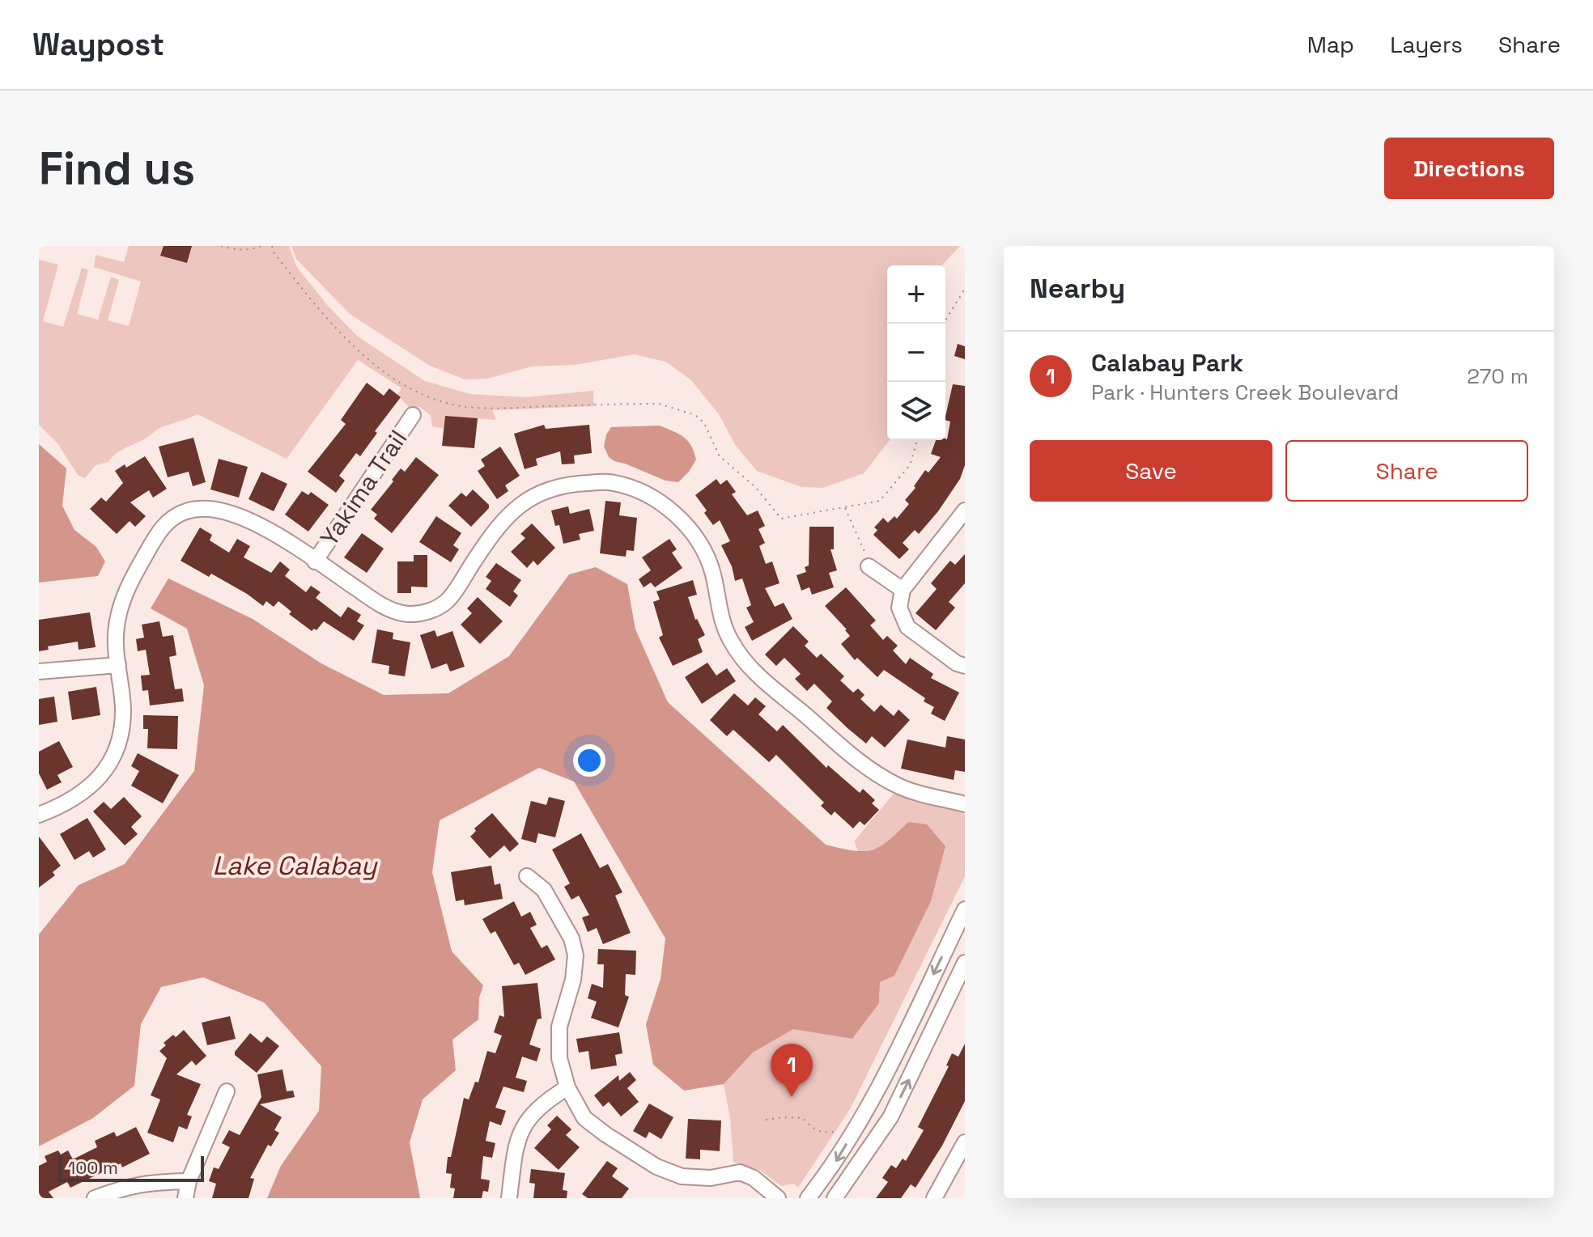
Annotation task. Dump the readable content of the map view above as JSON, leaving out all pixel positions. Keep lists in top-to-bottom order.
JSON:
{
  "streets": {
    "street": ["Yakima Trail"]
  },
  "water": ["Lake Calabay"],
  "scale_bar": "100 m",
  "page": {
    "header": "Waypost",
    "nav": ["Map", "Layers", "Share"],
    "buttons": [
      "Directions",
      ["Save", "Share"]
    ],
    "title": "Find us",
    "heading": "Nearby",
    "map_buttons": ["+", "−"],
    "list": [
      {
        "mark": "1",
        "name": "Calabay Park",
        "note": "Park · Hunters Creek Boulevard",
        "value": "270 m"
      }
    ],
    "pins": "1",
    "scale": "100 m"
  }
}
